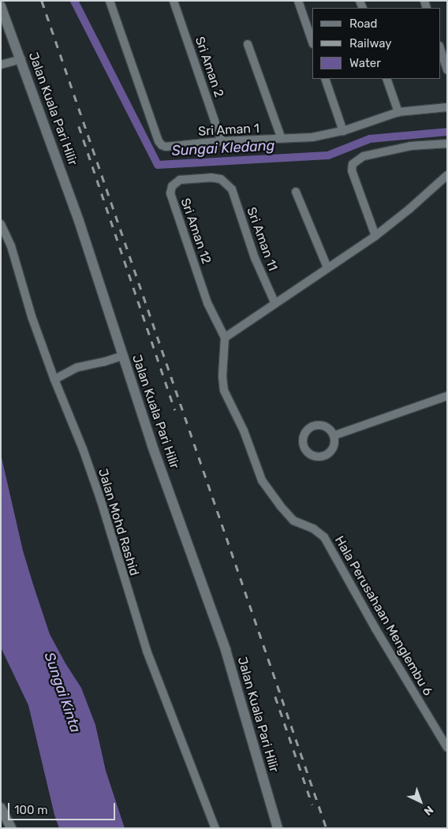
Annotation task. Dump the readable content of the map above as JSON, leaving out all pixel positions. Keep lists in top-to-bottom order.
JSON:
{
  "streets": {
    "street": [
      "Sri Aman 2",
      "Jalan Kuala Pari Hilir",
      "Sri Aman 1",
      "Sri Aman 12",
      "Sri Aman 11",
      "Jalan Mohd Rashid",
      "Hala Perusahaan Menglembu 6"
    ]
  },
  "crossings": [
    ["Sri Aman 2", "Sri Aman 1"],
    ["Sri Aman 12", "Sri Aman 11"],
    ["Sri Aman 12", "Hala Perusahaan Menglembu 6"]
  ],
  "water": ["Sungai Kledang", "Sungai Kinta"],
  "legend": ["Road", "Railway", "Water"],
  "scale_bar": "100 m",
  "north": "bottom right"
}
